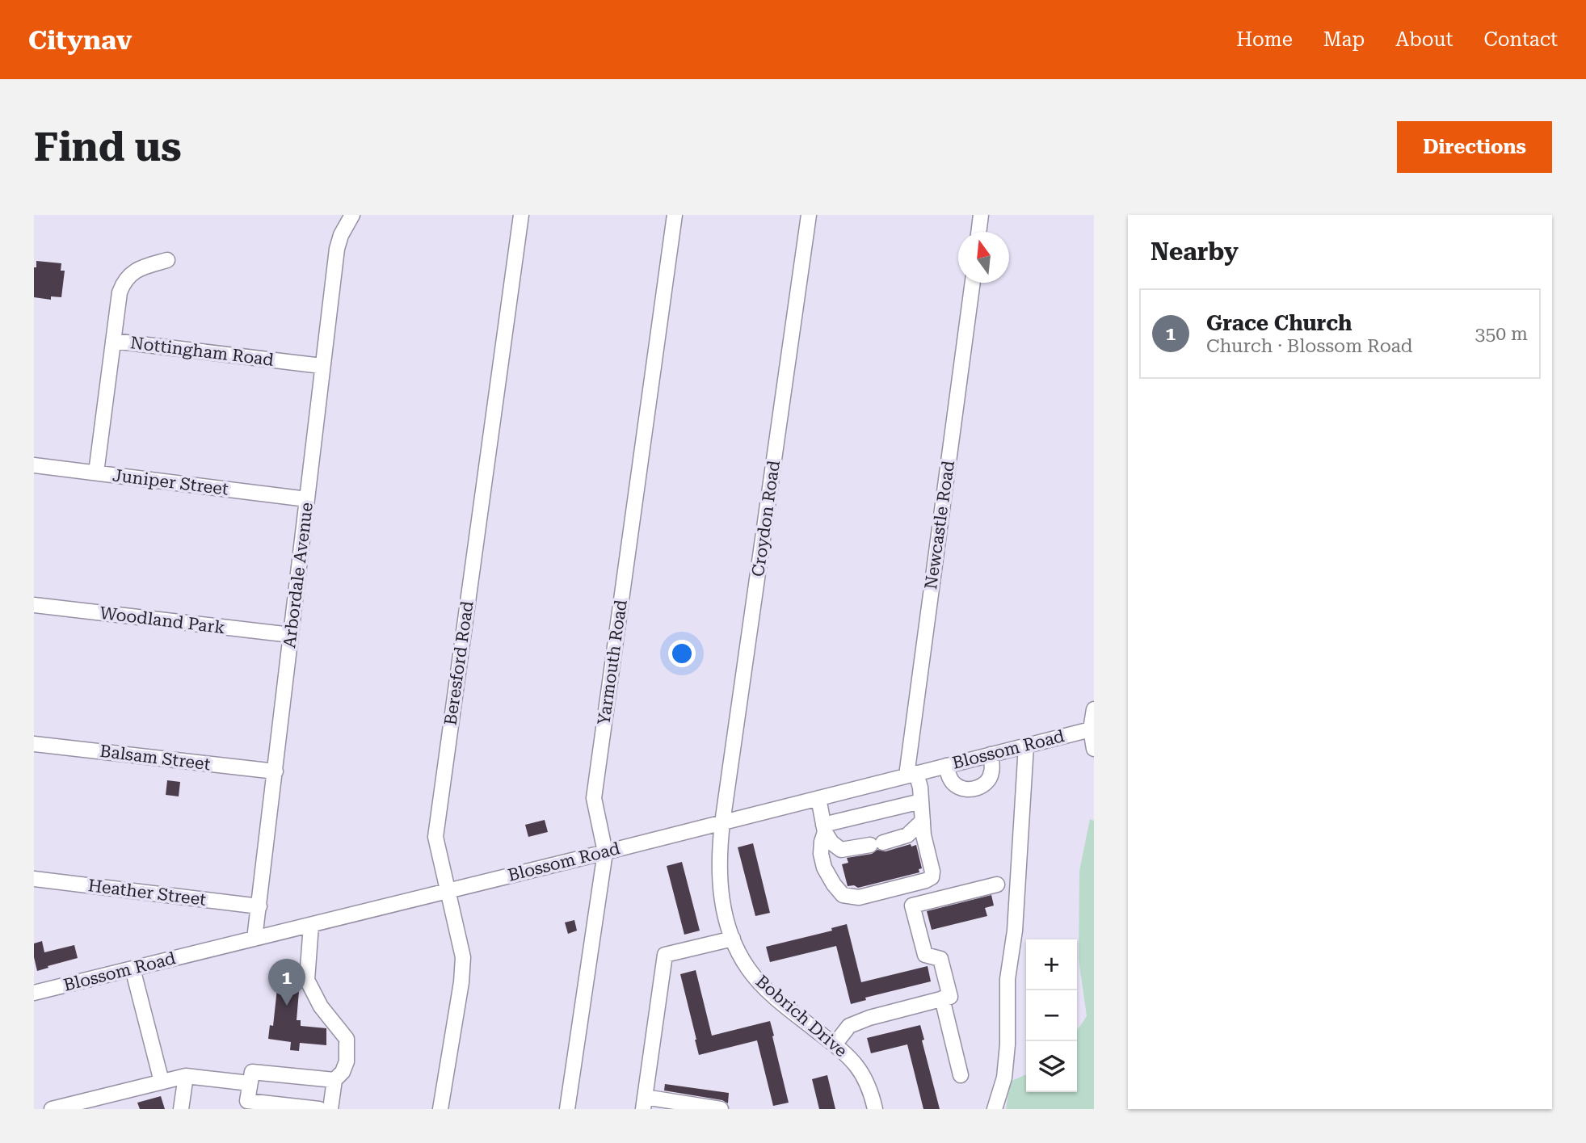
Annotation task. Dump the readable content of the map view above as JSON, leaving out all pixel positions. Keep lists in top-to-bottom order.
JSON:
{
  "streets": {
    "street": [
      "Nottingham Road",
      "Juniper Street",
      "Croydon Road",
      "Newcastle Road",
      "Arbordale Avenue",
      "Woodland Park",
      "Yarmouth Road",
      "Beresford Road",
      "Blossom Road",
      "Balsam Street",
      "Heather Street",
      "Bobrich Drive"
    ]
  },
  "crossings": [
    ["Nottingham Road", "Juniper Street"],
    ["Nottingham Road", "Arbordale Avenue"],
    ["Juniper Street", "Arbordale Avenue"],
    ["Croydon Road", "Blossom Road"],
    ["Croydon Road", "Bobrich Drive"],
    ["Newcastle Road", "Blossom Road"],
    ["Arbordale Avenue", "Woodland Park"],
    ["Arbordale Avenue", "Blossom Road"],
    ["Arbordale Avenue", "Balsam Street"],
    ["Arbordale Avenue", "Heather Street"],
    ["Yarmouth Road", "Blossom Road"],
    ["Beresford Road", "Blossom Road"],
    ["Blossom Road", "Bobrich Drive"]
  ],
  "north": "top",
  "page": {
    "header": "Citynav",
    "nav": [
      "Home",
      "Map",
      "About",
      "Contact"
    ],
    "buttons": "Directions",
    "title": "Find us",
    "heading": "Nearby",
    "list": [
      {
        "mark": "1",
        "name": "Grace Church",
        "note": "Church · Blossom Road",
        "value": "350 m"
      }
    ],
    "map_buttons": ["+", "−"],
    "pins": "1"
  }
}
